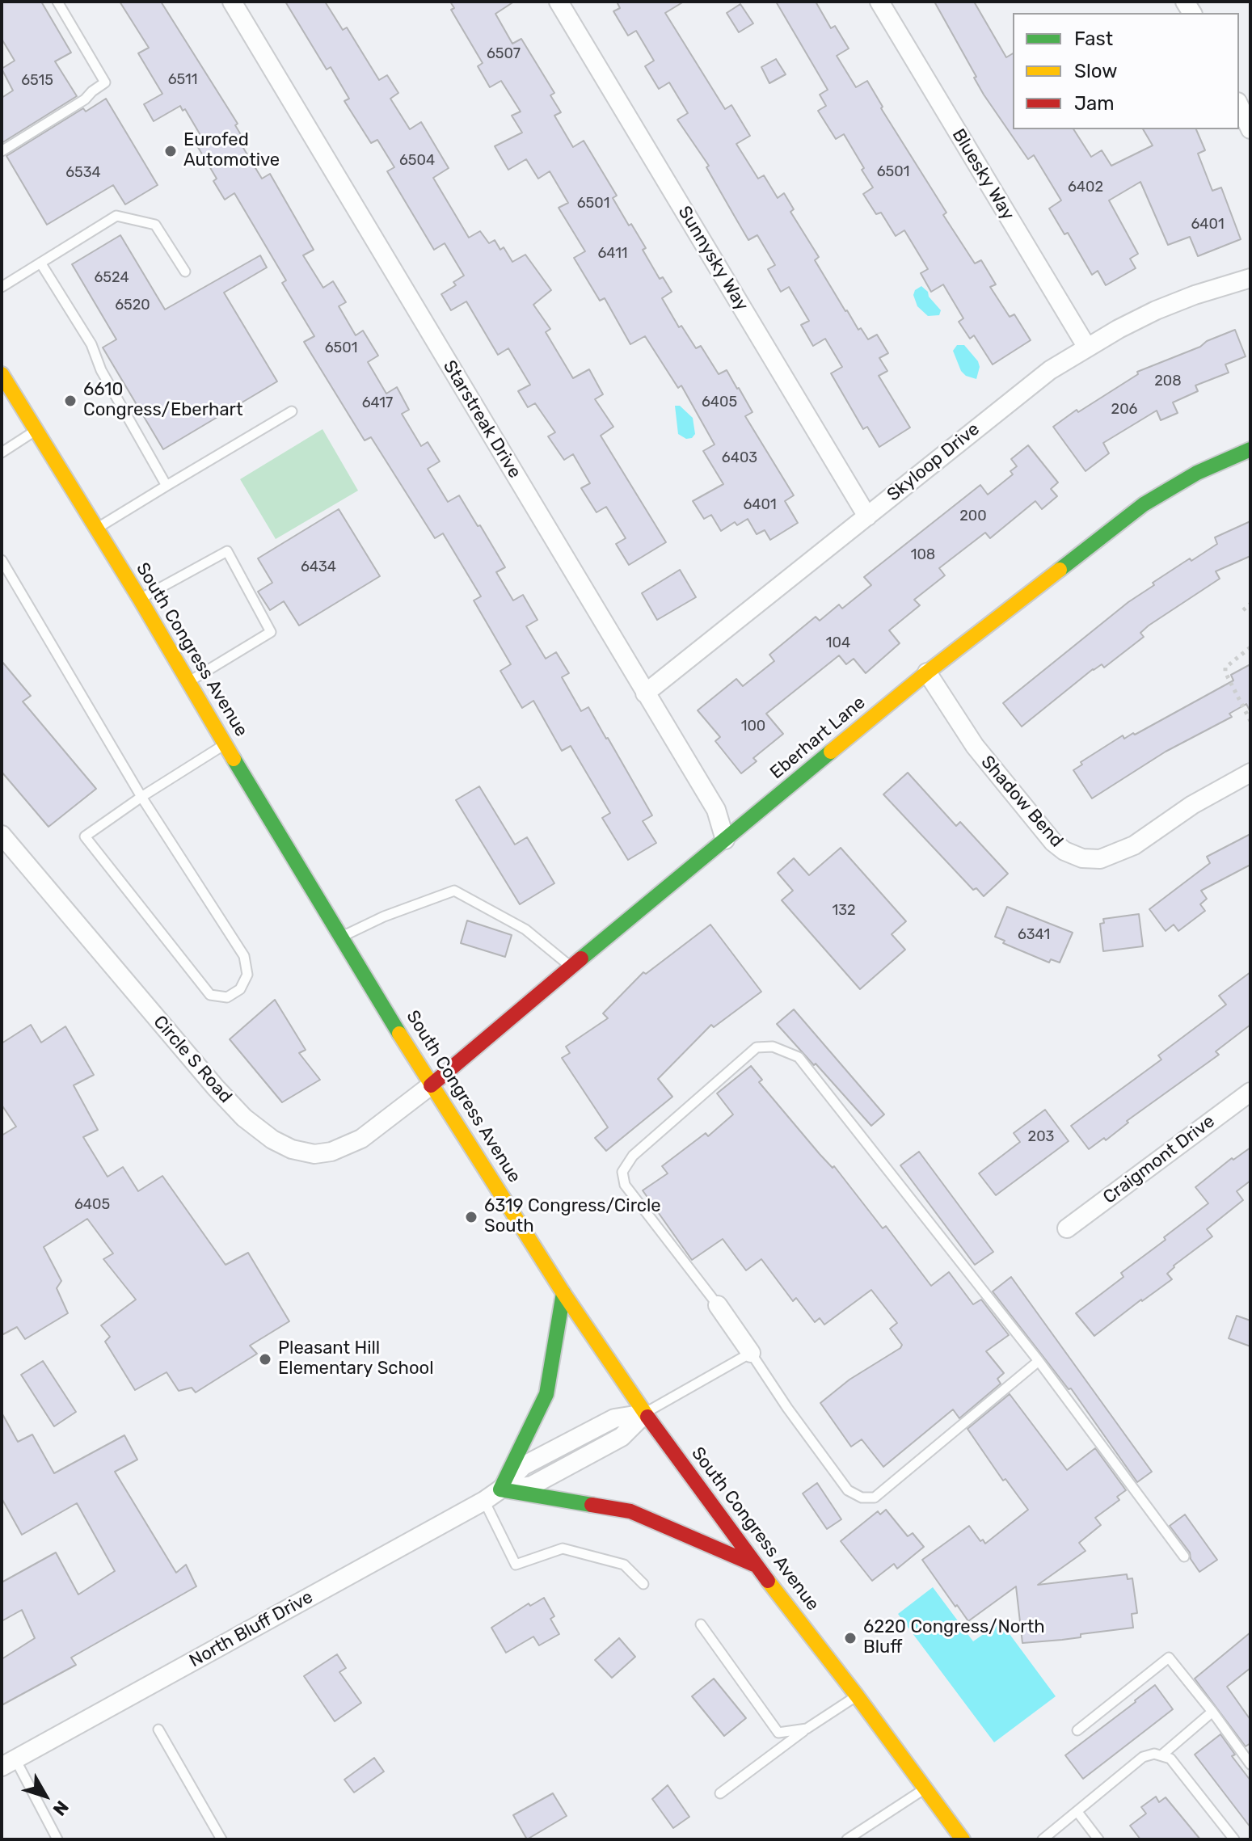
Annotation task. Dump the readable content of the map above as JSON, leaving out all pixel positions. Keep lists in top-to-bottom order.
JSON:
{
  "streets": {
    "main road": ["South Congress Avenue", "Eberhart Lane"],
    "street": [
      "Bluesky Way",
      "Sunnysky Way",
      "Starstreak Drive",
      "Skyloop Drive",
      "Shadow Bend",
      "Circle S Road",
      "Craigmont Drive",
      "North Bluff Drive"
    ]
  },
  "crossings": [
    ["Bluesky Way", "Skyloop Drive"],
    ["Sunnysky Way", "Skyloop Drive"],
    ["Starstreak Drive", "Skyloop Drive"],
    ["Starstreak Drive", "Eberhart Lane"],
    ["South Congress Avenue", "Eberhart Lane"],
    ["South Congress Avenue", "Circle S Road"],
    ["South Congress Avenue", "North Bluff Drive"],
    ["Eberhart Lane", "Shadow Bend"],
    ["Eberhart Lane", "Circle S Road"]
  ],
  "places": [
    "Eurofed Automotive",
    "6610 Congress/Eberhart",
    "6319 Congress/Circle South",
    "Pleasant Hill Elementary School",
    "6220 Congress/North Bluff"
  ],
  "house_numbers": [
    "6507",
    "6511",
    "6515",
    "6504",
    "6501",
    "6534",
    "6402",
    "6501",
    "6401",
    "6411",
    "6524",
    "6520",
    "6501",
    "208",
    "6405",
    "6417",
    "206",
    "6403",
    "6401",
    "200",
    "108",
    "6434",
    "104",
    "100",
    "132",
    "6341",
    "203",
    "6405"
  ],
  "legend": ["Fast", "Slow", "Jam"],
  "north": "bottom right"
}
